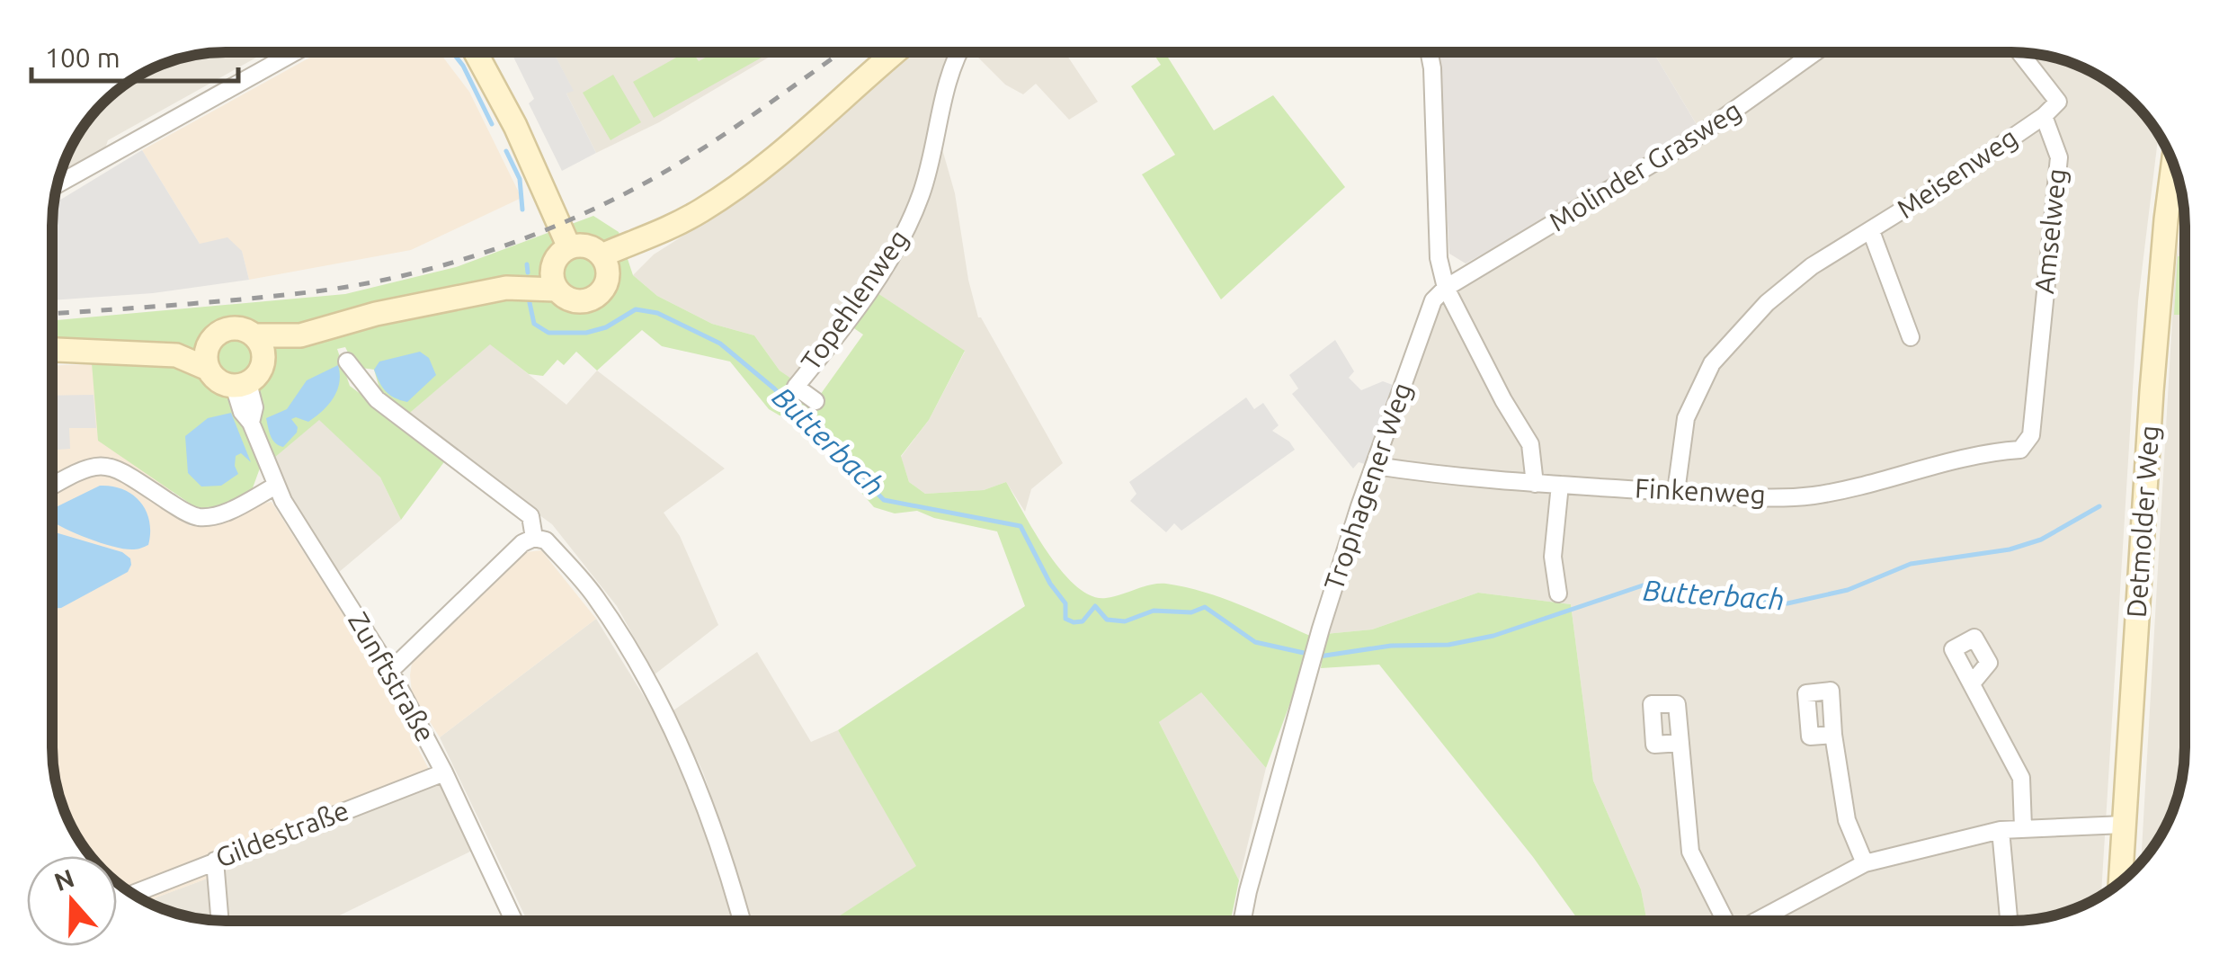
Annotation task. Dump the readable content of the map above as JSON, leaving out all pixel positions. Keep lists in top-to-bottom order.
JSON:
{
  "streets": {
    "street": [
      "Molinder Grasweg",
      "Meisenweg",
      "Amselweg",
      "Topehlenweg",
      "Trophagener Weg",
      "Finkenweg",
      "Detmolder Weg",
      "Zunftstraße",
      "Gildestraße"
    ]
  },
  "crossings": [
    ["Molinder Grasweg", "Trophagener Weg"],
    ["Meisenweg", "Amselweg"],
    ["Meisenweg", "Finkenweg"],
    ["Amselweg", "Finkenweg"],
    ["Trophagener Weg", "Finkenweg"],
    ["Zunftstraße", "Gildestraße"]
  ],
  "water": ["Butterbach"],
  "scale_bar": "100 m",
  "north": "top"
}
